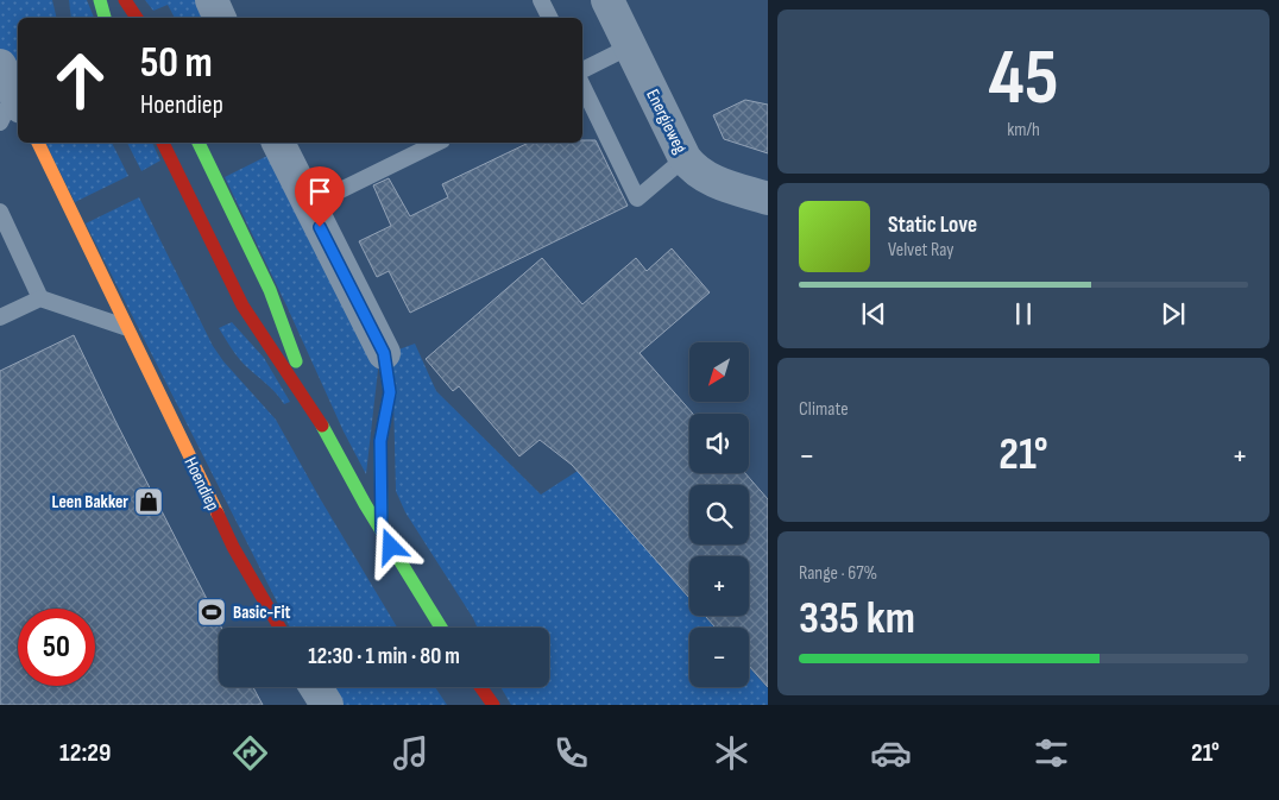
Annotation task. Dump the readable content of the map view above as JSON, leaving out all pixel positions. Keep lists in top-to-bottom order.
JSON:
{
  "streets": {
    "main road": ["Hoendiep"],
    "street": ["Energieweg"]
  },
  "places": {
    "shop": ["Leen Bakker"],
    "sports": ["Basic-Fit"]
  },
  "north": "bottom left",
  "page": {
    "tile": [
      ["45", "km/h"],
      "Climate",
      ["Range · 67%", "335 km"]
    ],
    "turn": ["50 m", "Hoendiep"],
    "song": ["Static Love", "Velvet Ray"],
    "map_buttons": ["+", "−"],
    "heat": ["−", "21°", "+"],
    "limit": "50",
    "trip": "12:30 · 1 min · 80 m",
    "tabs": ["12:29", "21°"]
  }
}
